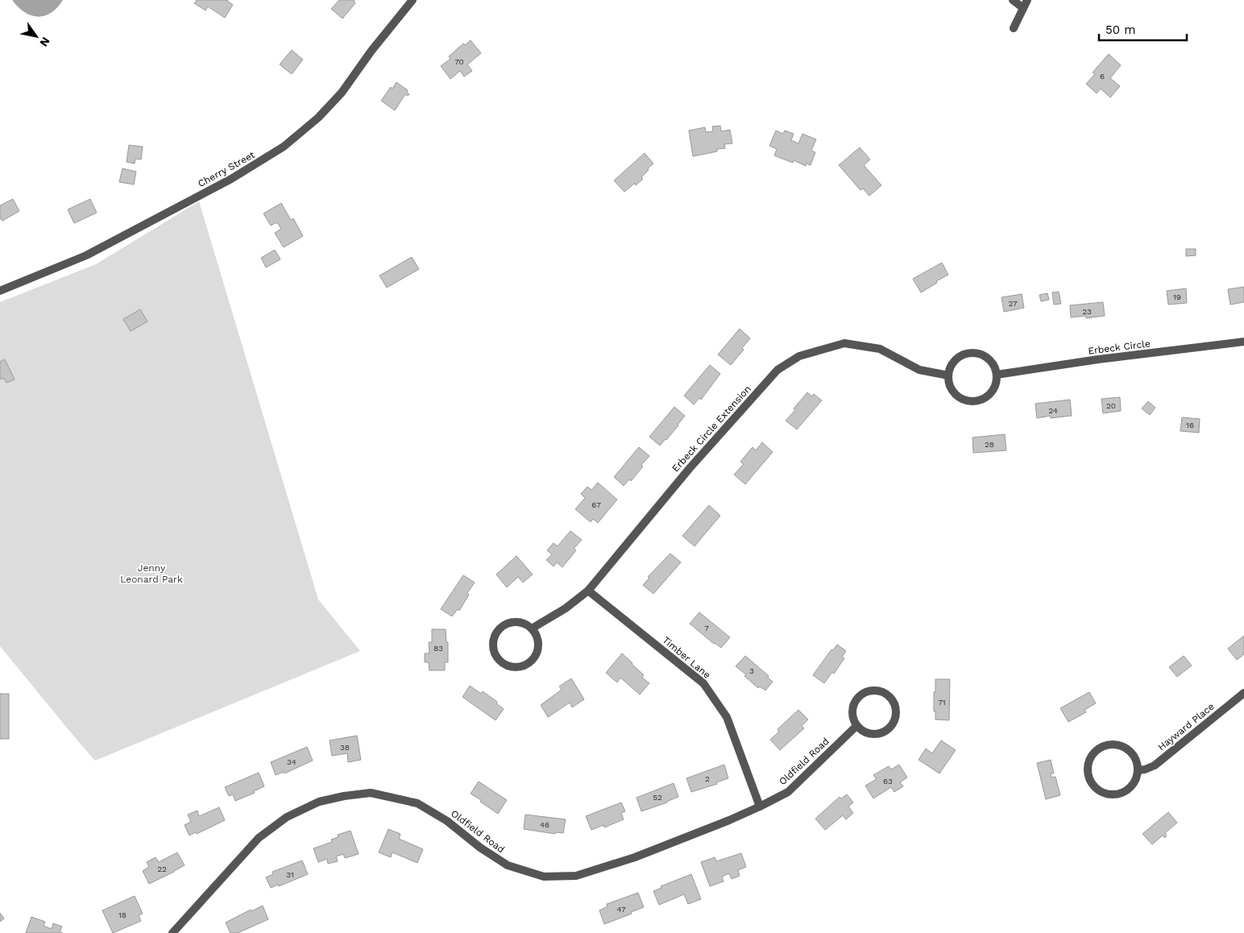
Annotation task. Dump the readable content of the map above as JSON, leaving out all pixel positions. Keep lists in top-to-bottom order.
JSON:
{
  "streets": {
    "street": [
      "Cherry Street",
      "Erbeck Circle",
      "Erbeck Circle Extension",
      "Timber Lane",
      "Hayward Place",
      "Oldfield Road"
    ]
  },
  "crossings": [
    ["Erbeck Circle", "Erbeck Circle Extension"],
    ["Erbeck Circle Extension", "Timber Lane"],
    ["Timber Lane", "Oldfield Road"]
  ],
  "parks": ["Jenny Leonard Park"],
  "house_numbers": [
    "70",
    "6",
    "19",
    "27",
    "23",
    "20",
    "24",
    "16",
    "28",
    "67",
    "7",
    "83",
    "3",
    "71",
    "38",
    "34",
    "2",
    "63",
    "52",
    "46",
    "22",
    "31",
    "47",
    "18"
  ],
  "scale_bar": "50 m",
  "north": "bottom right"
}
